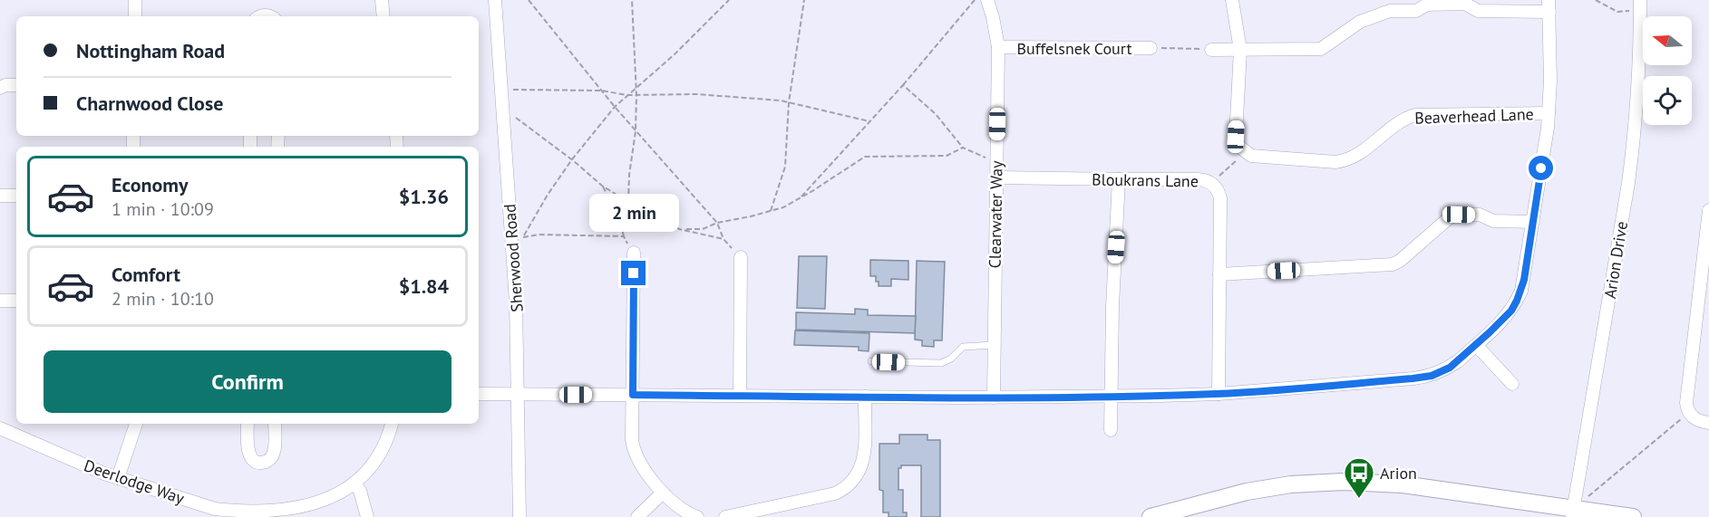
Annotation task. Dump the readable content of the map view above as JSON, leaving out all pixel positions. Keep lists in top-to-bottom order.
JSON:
{
  "streets": {
    "street": [
      "Buffelsnek Court",
      "Beaverhead Lane",
      "Bloukrans Lane",
      "Clearwater Way",
      "Sherwood Road",
      "Arion Drive",
      "Deerlodge Way"
    ]
  },
  "crossings": [
    ["Buffelsnek Court", "Clearwater Way"],
    ["Bloukrans Lane", "Clearwater Way"]
  ],
  "places": {
    "bus stop": ["Arion"]
  },
  "north": "left",
  "page": {
    "banner": ["Nottingham Road", "Charnwood Close"],
    "list": [
      {
        "name": "Economy",
        "note": "1 min · 10:09",
        "value": "$1.36"
      },
      {
        "name": "Comfort",
        "note": "2 min · 10:10",
        "value": "$1.84"
      }
    ],
    "bubble": "2 min",
    "buttons": "Confirm"
  }
}
